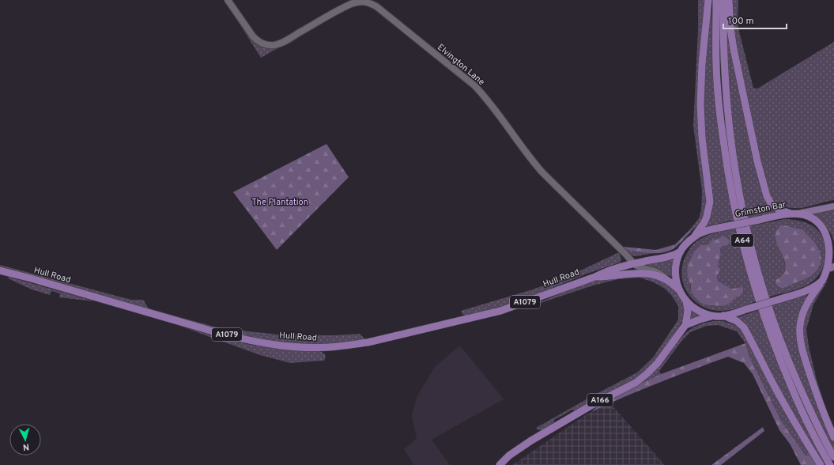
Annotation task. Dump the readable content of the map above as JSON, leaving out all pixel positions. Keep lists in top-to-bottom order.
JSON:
{
  "streets": {
    "highway": [
      "Grimston Bar",
      "A64",
      "Hull Road",
      "A1079",
      "A166"
    ],
    "main road": ["Elvington Lane"]
  },
  "crossings": [
    ["Elvington Lane", "Hull Road"],
    ["Grimston Bar", "Hull Road"],
    ["Grimston Bar", "A166"]
  ],
  "parks": ["The Plantation"],
  "scale_bar": "100 m",
  "north": "bottom"
}
